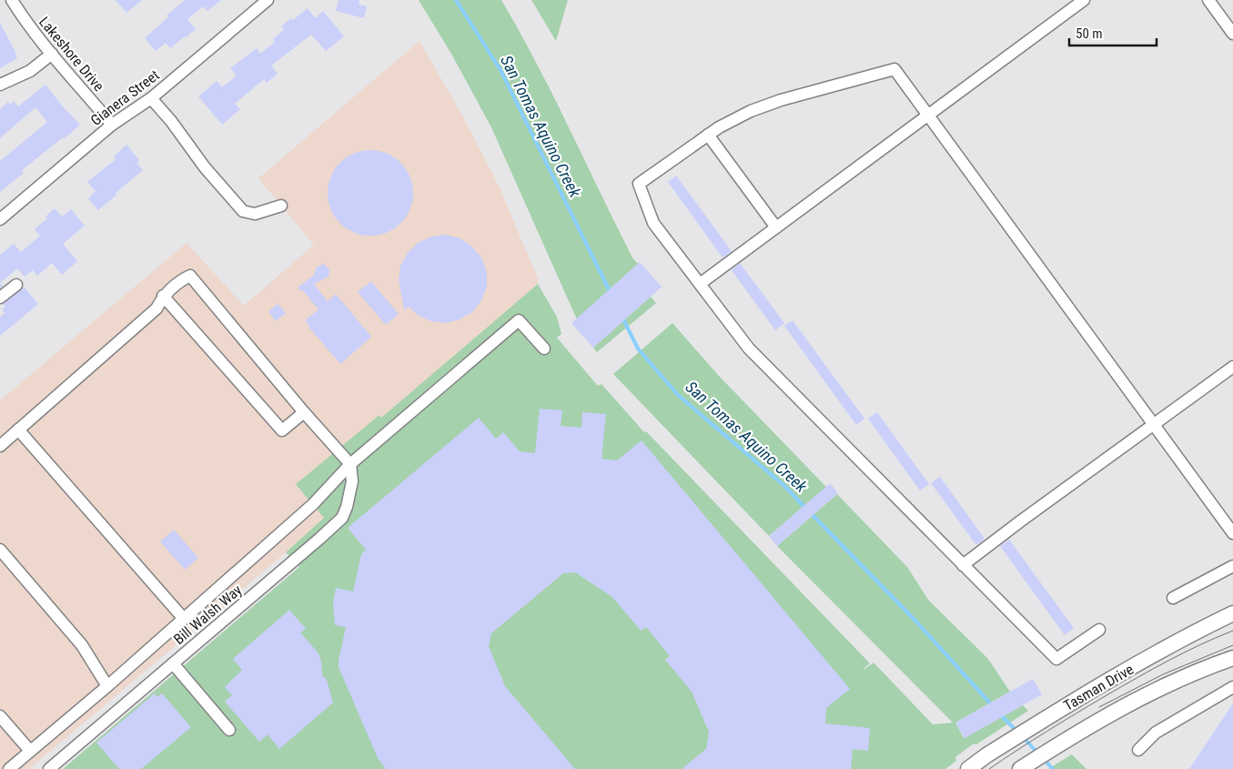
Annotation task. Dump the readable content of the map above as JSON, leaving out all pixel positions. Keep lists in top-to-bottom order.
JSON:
{
  "streets": {
    "main road": ["Tasman Drive"],
    "street": ["Lakeshore Drive", "Gianera Street", "Bill Walsh Way"]
  },
  "crossings": [
    ["Lakeshore Drive", "Gianera Street"]
  ],
  "water": ["San Tomas Aquino Creek"],
  "scale_bar": "50 m"
}
